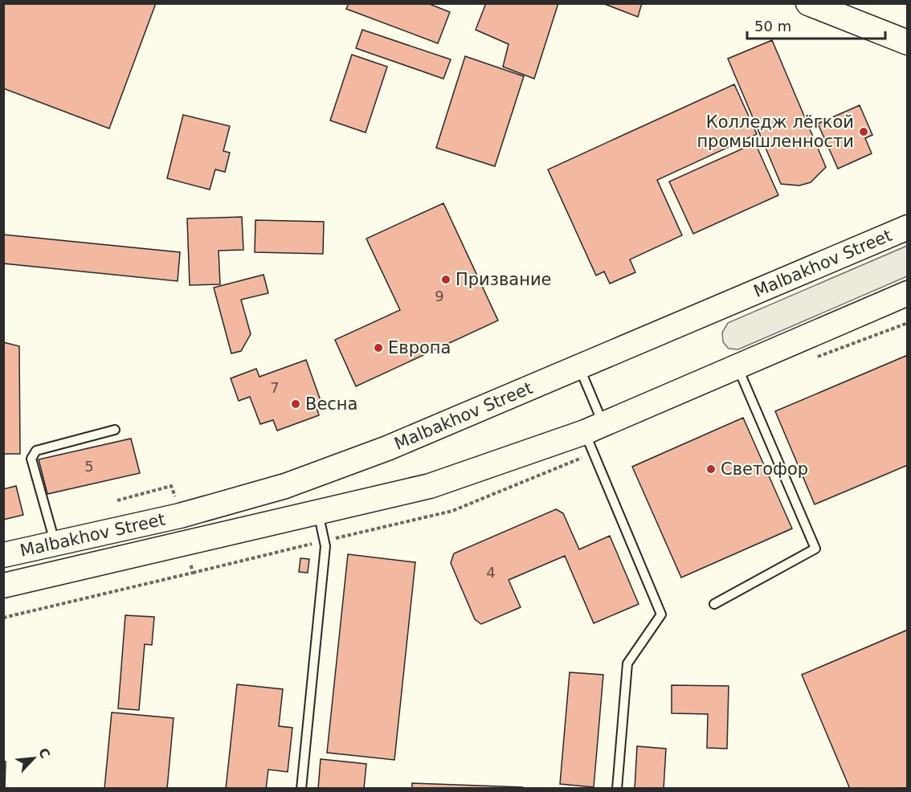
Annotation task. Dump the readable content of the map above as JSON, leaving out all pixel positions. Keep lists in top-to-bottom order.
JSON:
{
  "streets": {
    "main road": ["Malbakhov Street"]
  },
  "places": [
    "Колледж лёгкой промышленности",
    "Призвание",
    "Европа",
    "Весна",
    "Светофор"
  ],
  "house_numbers": [
    "9",
    "7",
    "5",
    "4"
  ],
  "scale_bar": "50 m",
  "north": "top right"
}
